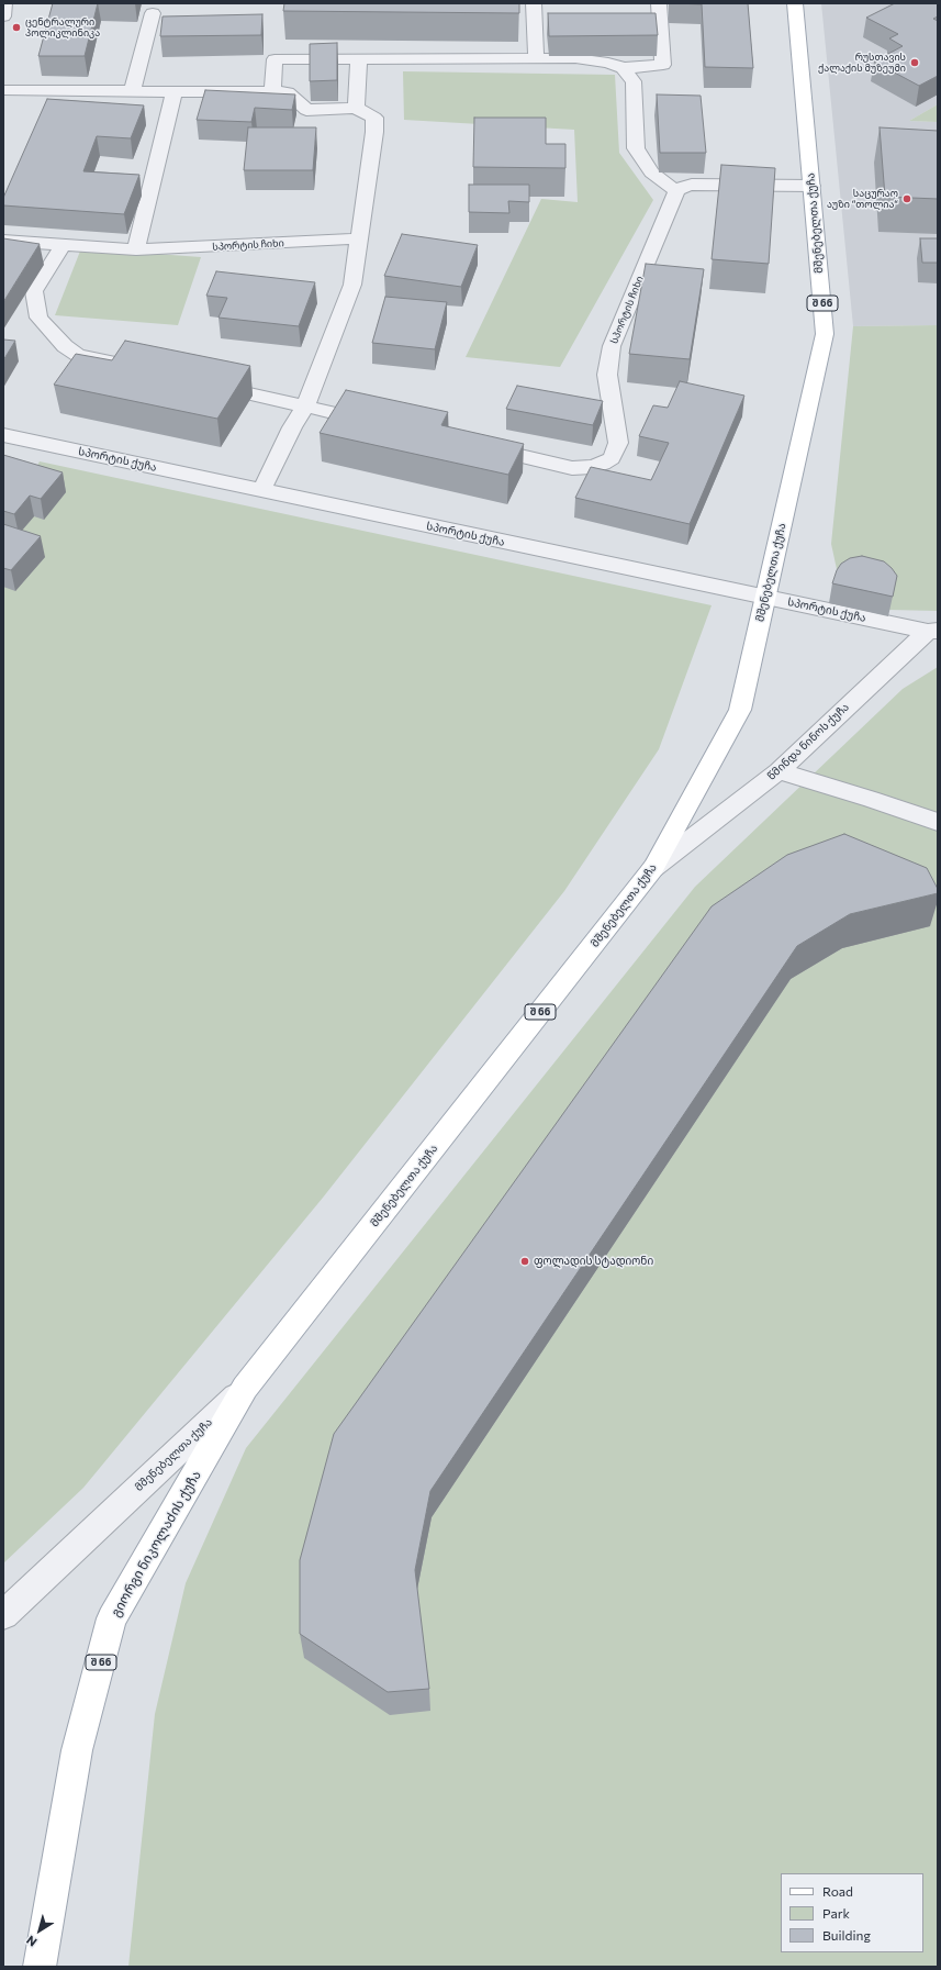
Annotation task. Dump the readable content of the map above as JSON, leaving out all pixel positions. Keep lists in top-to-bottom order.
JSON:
{
  "streets": {
    "main road": ["მშენებელთა ქუჩა", "შ 66", "გიორგი ნიკოლაძის ქუჩა"],
    "street": ["სპორტის ჩიხი", "სპორტის ქუჩა", "წმინდა ნინოს ქუჩა"]
  },
  "crossings": [
    ["მშენებელთა ქუჩა", "სპორტის ქუჩა"],
    ["მშენებელთა ქუჩა", "წმინდა ნინოს ქუჩა"],
    ["მშენებელთა ქუჩა", "გიორგი ნიკოლაძის ქუჩა"],
    ["სპორტის ქუჩა", "წმინდა ნინოს ქუჩა"]
  ],
  "places": [
    "ცენტრალური პოლიკლინიკა",
    "რუსთავის ქალაქის მუზეუმი",
    "საცურაო აუზი “თოლია“",
    "ფოლადის სტადიონი"
  ],
  "legend": ["Road", "Park", "Building"],
  "north": "bottom left"
}
